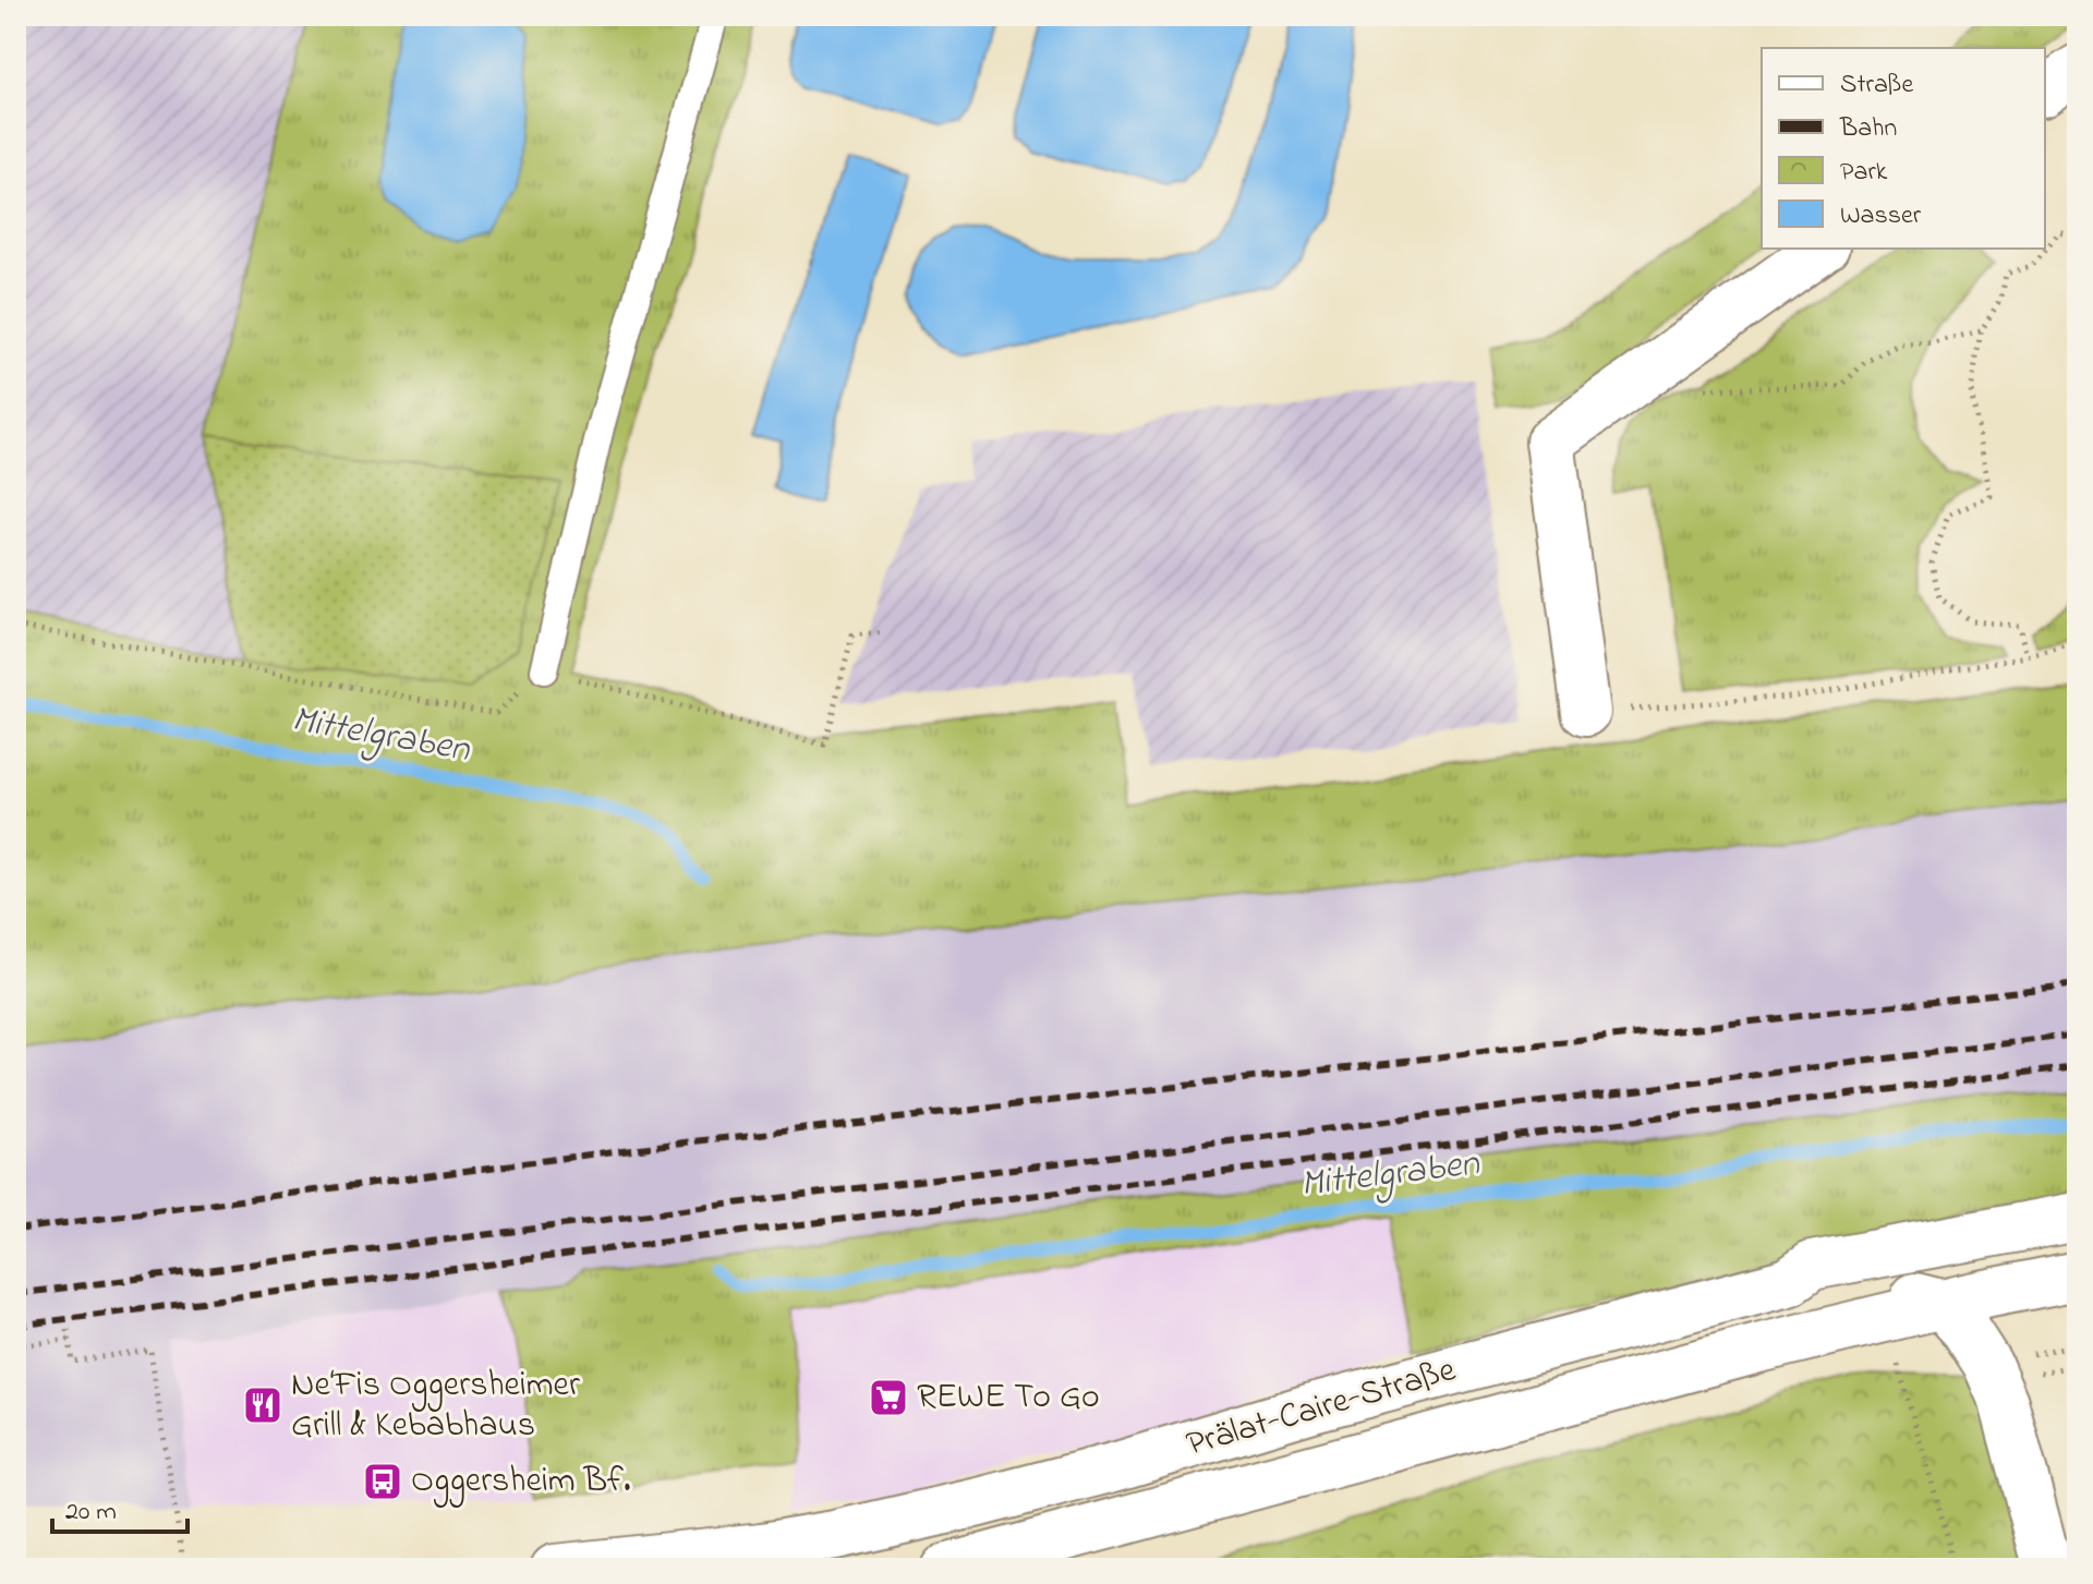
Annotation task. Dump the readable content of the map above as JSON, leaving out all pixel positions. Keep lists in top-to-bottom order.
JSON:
{
  "streets": {
    "street": ["Prälat-Caire-Straße"]
  },
  "water": ["Mittelgraben"],
  "places": {
    "supermarket": ["REWE To Go"],
    "restaurant": ["Ne‘Fis Oggersheimer Grill & Kebabhaus"],
    "bus stop": ["Oggersheim Bf."]
  },
  "legend": [
    "Straße",
    "Bahn",
    "Park",
    "Wasser"
  ],
  "scale_bar": "20 m"
}
